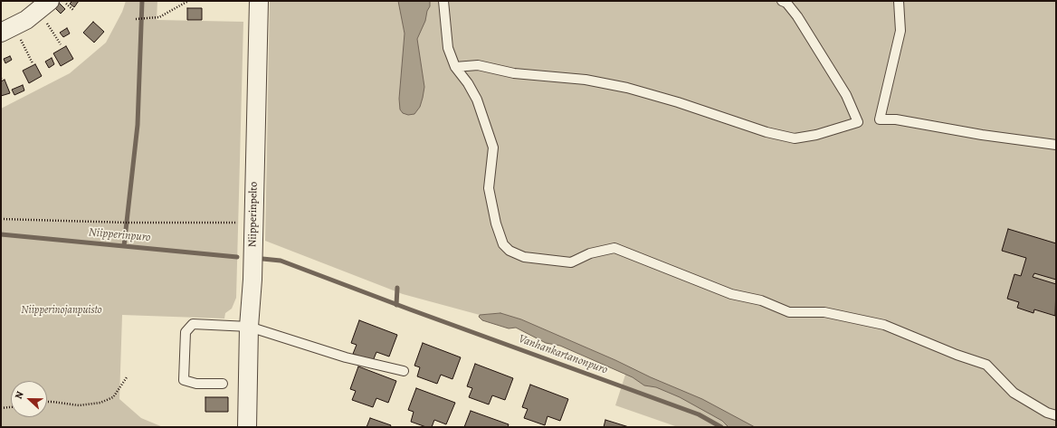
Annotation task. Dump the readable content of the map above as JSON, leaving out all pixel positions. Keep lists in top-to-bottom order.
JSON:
{
  "streets": {
    "street": ["Niipperinpelto"]
  },
  "water": ["Niipperinpuro", "Vanhankartanonpuro"],
  "parks": ["Niipperinojanpuisto"],
  "north": "left"
}
